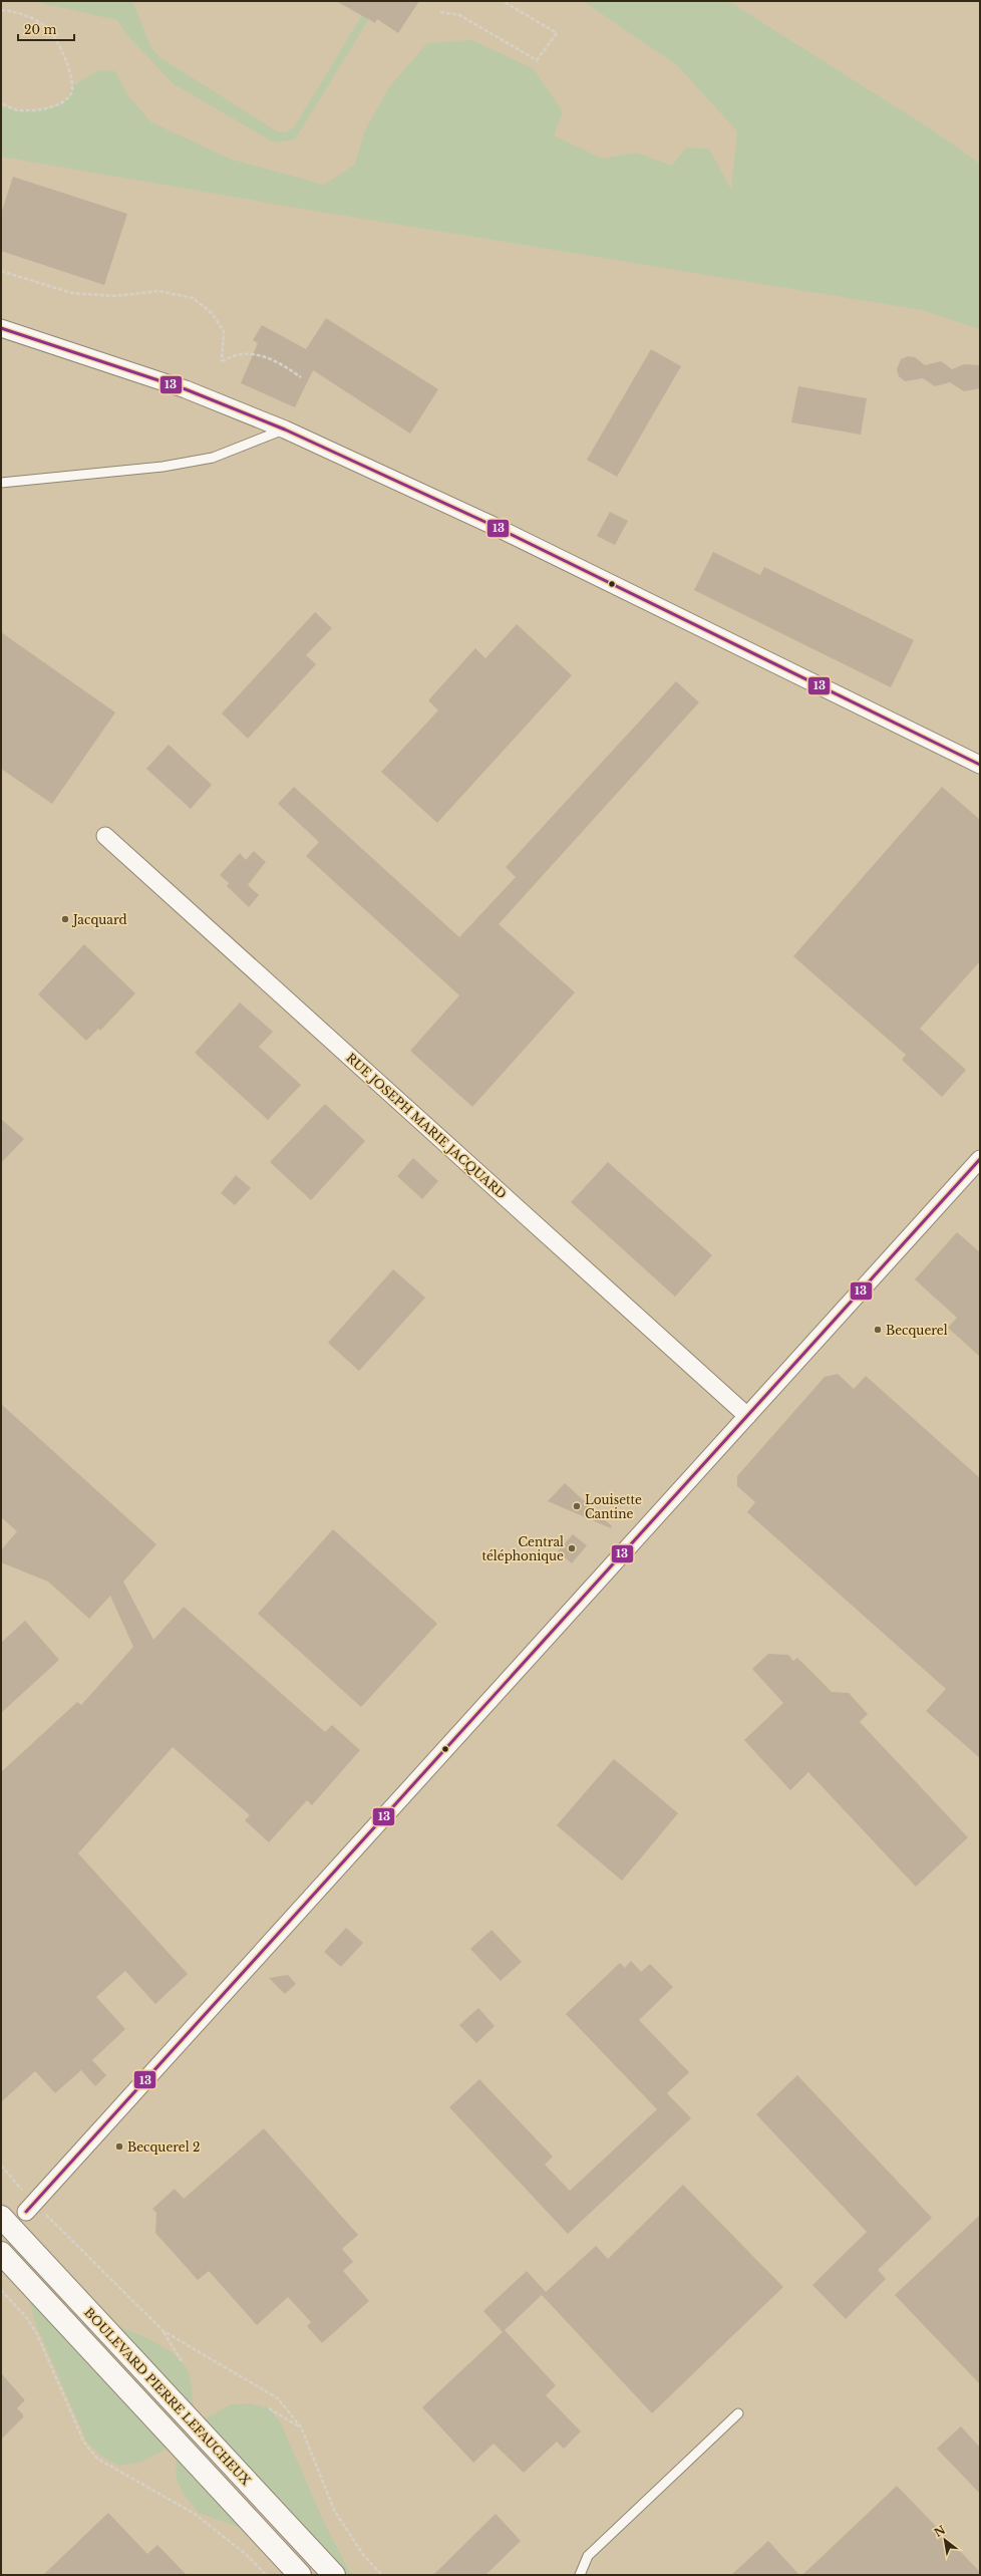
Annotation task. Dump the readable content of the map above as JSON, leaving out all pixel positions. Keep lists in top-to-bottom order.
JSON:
{
  "streets": {
    "main road": ["BOULEVARD PIERRE LEFAUCHEUX"],
    "street": ["RUE JOSEPH MARIE JACQUARD"]
  },
  "places": [
    "Jacquard",
    "Becquerel",
    "Louisette Cantine",
    "Central téléphonique",
    "Becquerel 2"
  ],
  "lines": ["transit line 13"],
  "scale_bar": "20 m",
  "north": "top left"
}
